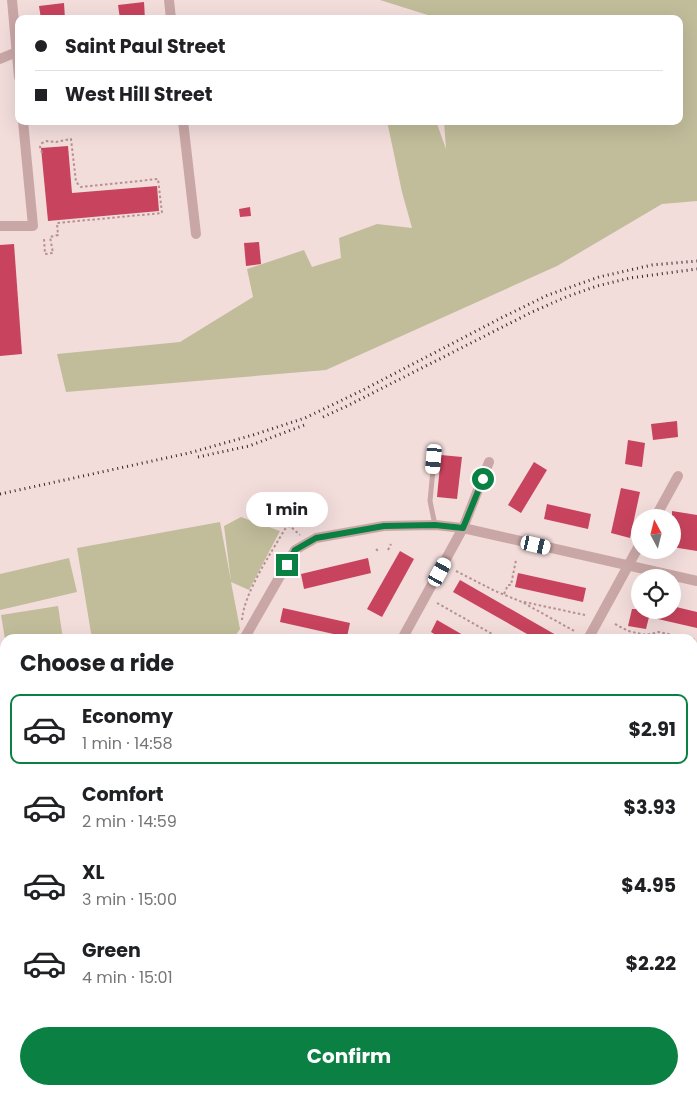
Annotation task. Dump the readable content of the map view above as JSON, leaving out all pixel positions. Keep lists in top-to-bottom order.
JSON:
{
  "north": "top",
  "page": {
    "banner": ["Saint Paul Street", "West Hill Street"],
    "bubble": "1 min",
    "heading": "Choose a ride",
    "list": [
      {
        "name": "Economy",
        "note": "1 min · 14:58",
        "value": "$2.91"
      },
      {
        "name": "Comfort",
        "note": "2 min · 14:59",
        "value": "$3.93"
      },
      {
        "name": "XL",
        "note": "3 min · 15:00",
        "value": "$4.95"
      },
      {
        "name": "Green",
        "note": "4 min · 15:01",
        "value": "$2.22"
      }
    ],
    "buttons": "Confirm"
  }
}
